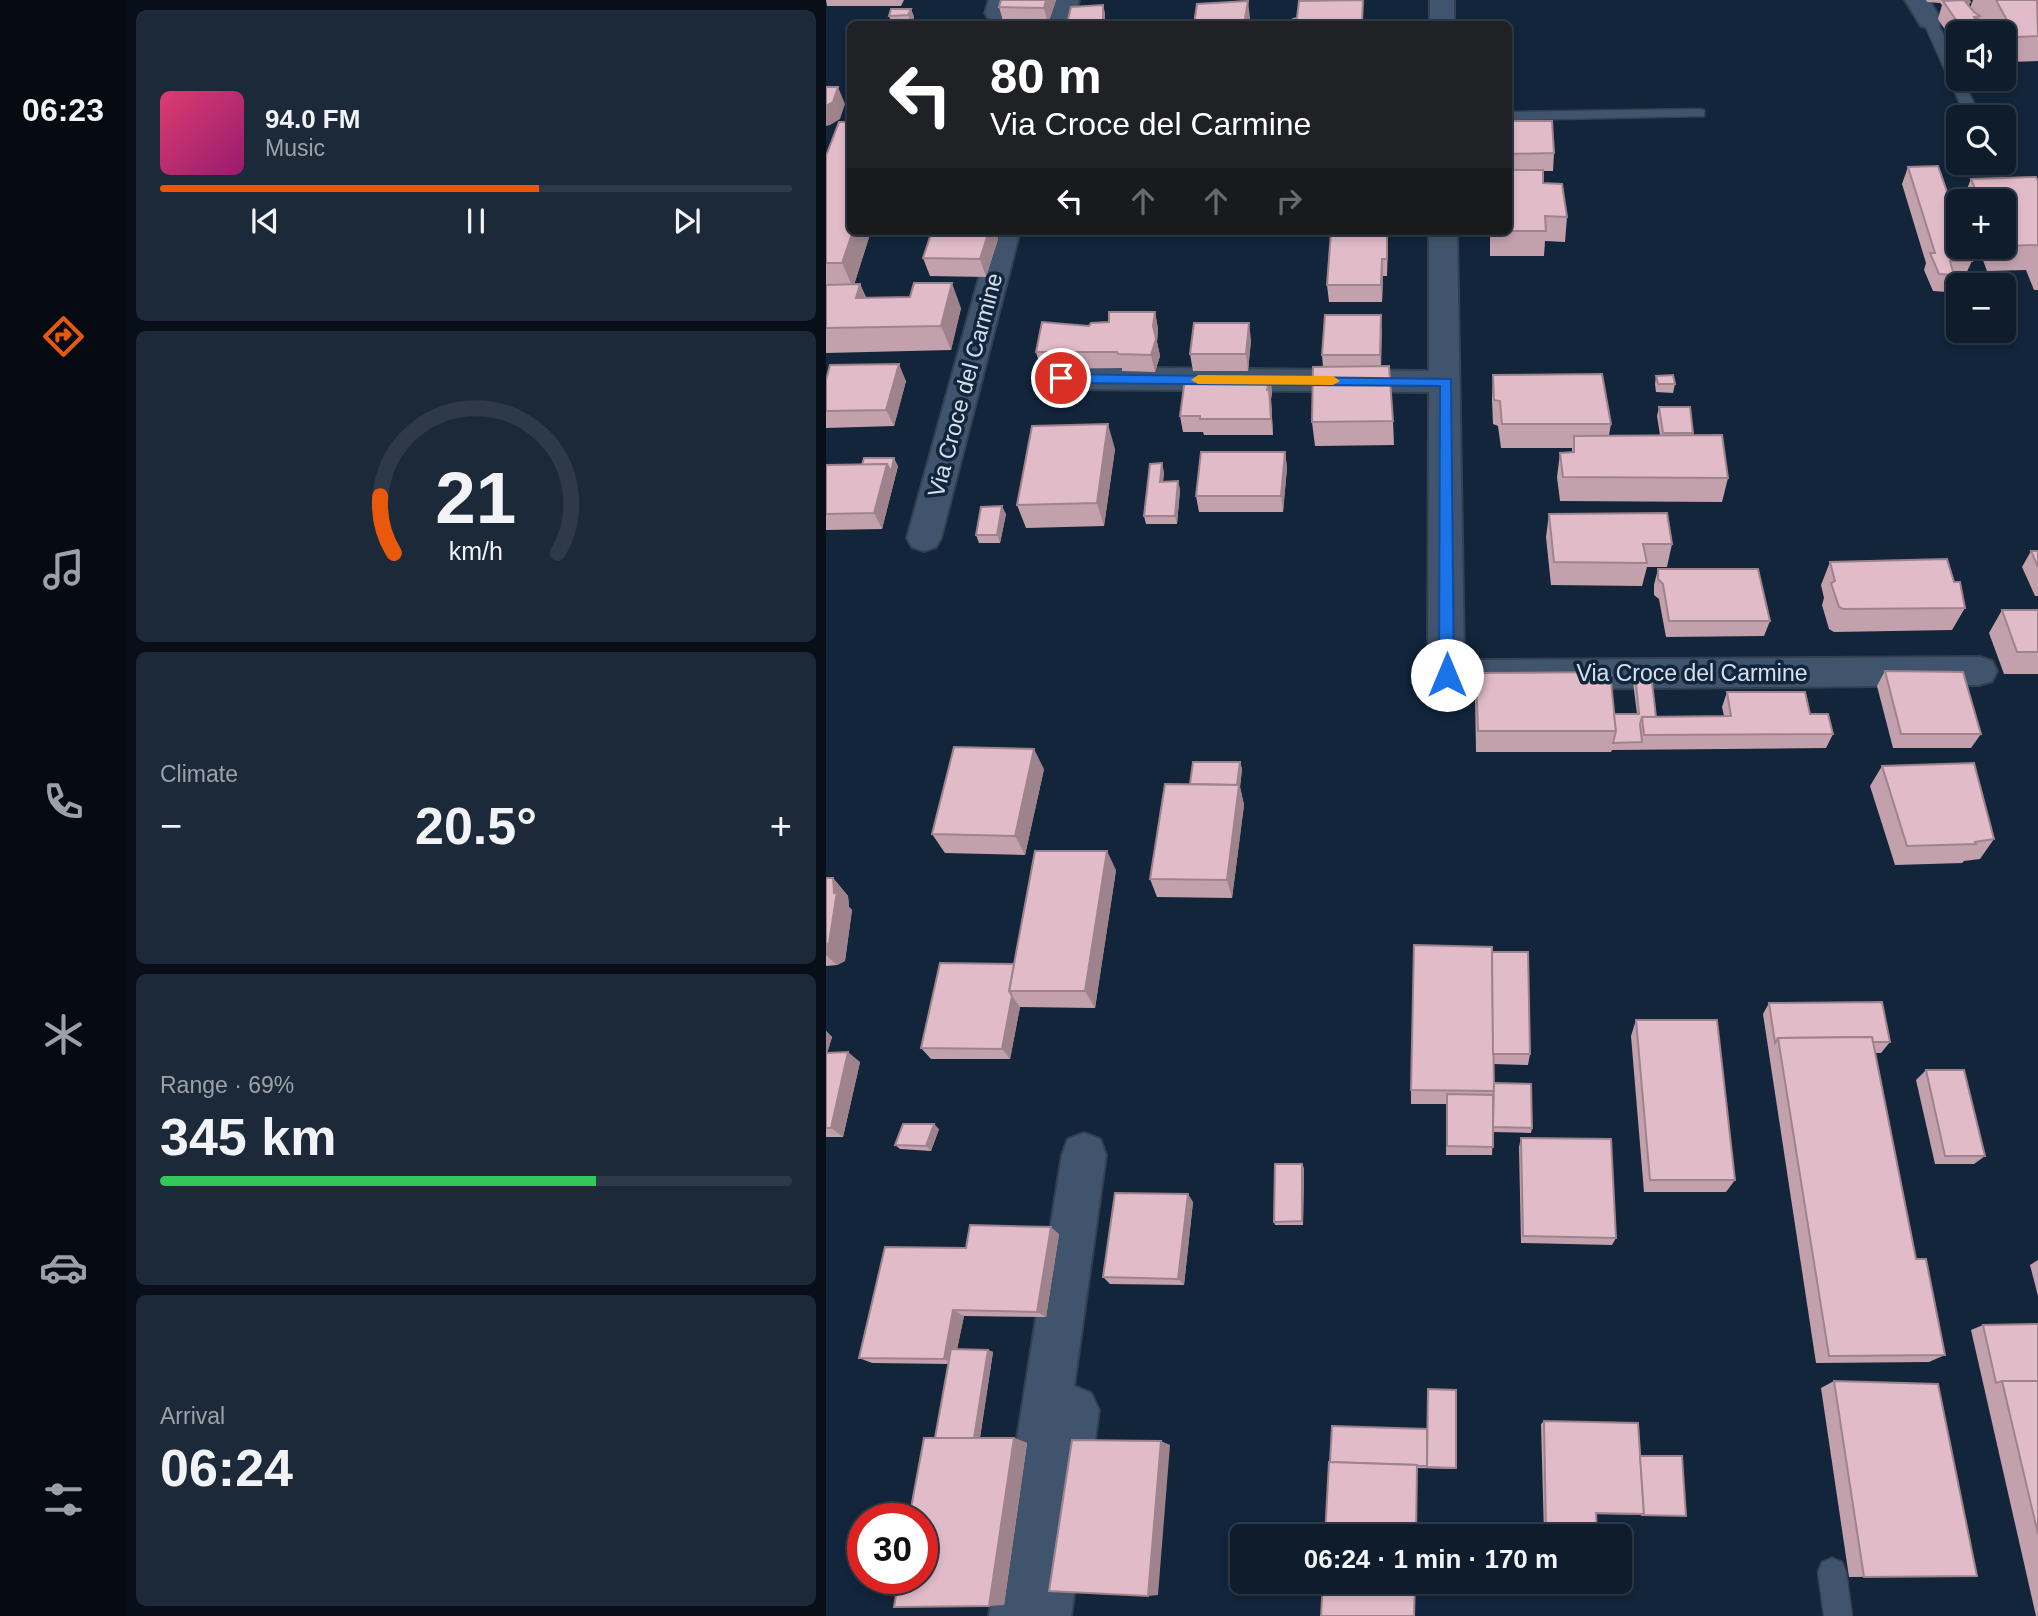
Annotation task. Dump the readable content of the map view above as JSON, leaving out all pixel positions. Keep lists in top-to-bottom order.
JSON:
{
  "streets": {
    "street": ["Via Croce del Carmine"]
  },
  "page": {
    "tabs": "06:23",
    "map_buttons": ["+", "−"],
    "turn": ["80 m", "Via Croce del Carmine"],
    "song": ["94.0 FM", "Music"],
    "tile": [
      "Climate",
      ["Range · 69%", "345 km"],
      ["Arrival", "06:24"]
    ],
    "heat": ["−", "20.5°", "+"],
    "limit": "30",
    "trip": "06:24 · 1 min · 170 m",
    "gauge": ["21", "km/h"]
  }
}
